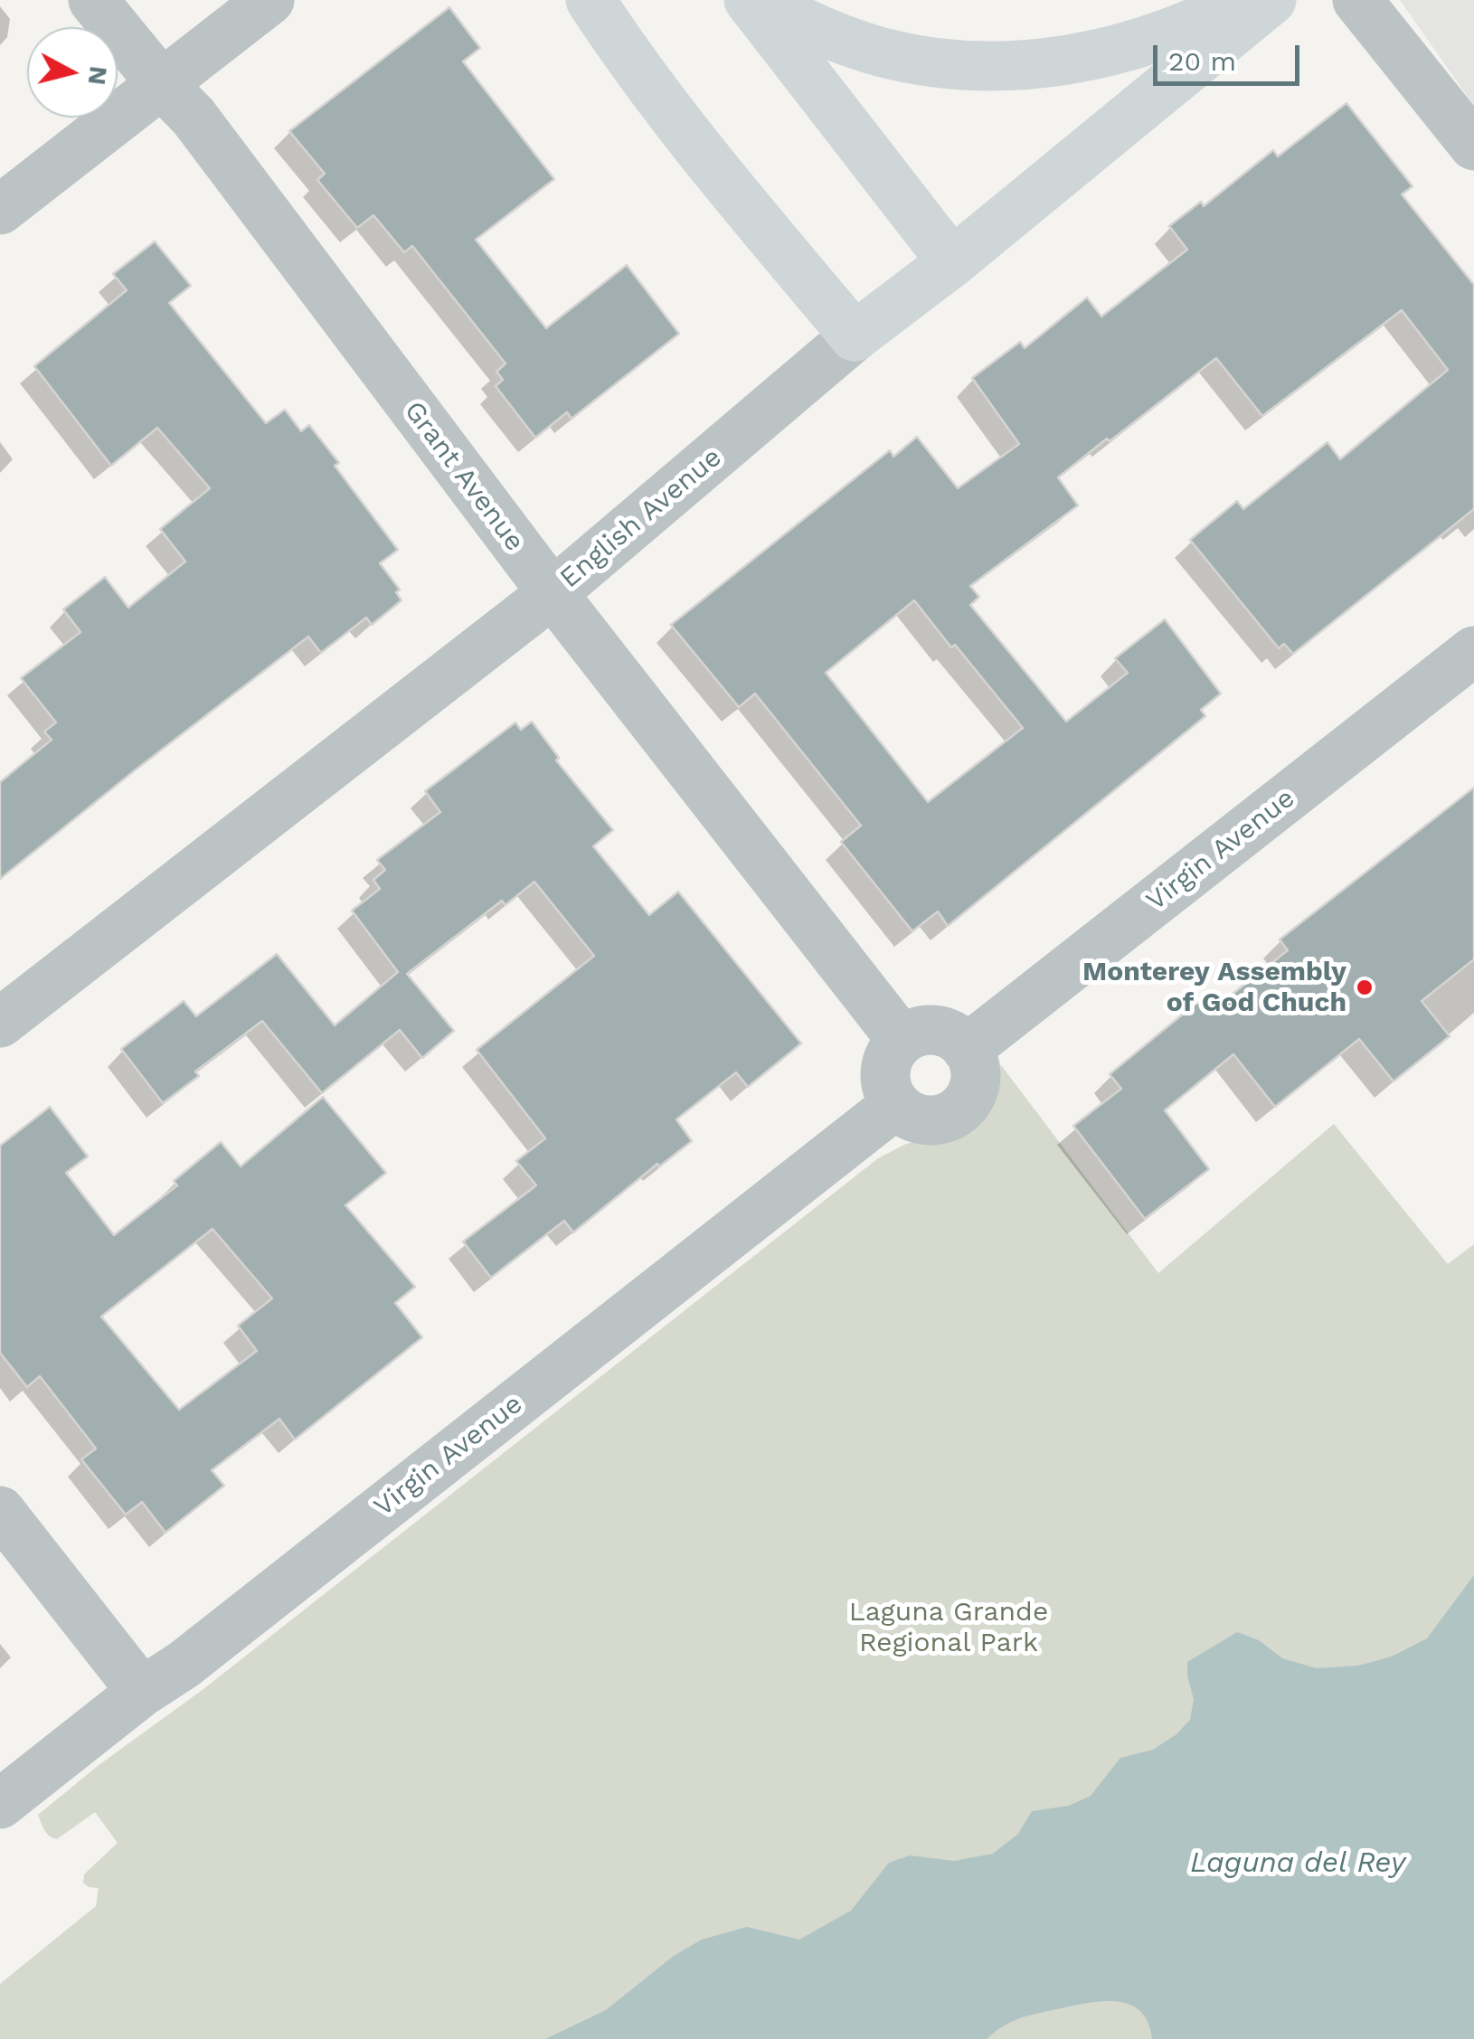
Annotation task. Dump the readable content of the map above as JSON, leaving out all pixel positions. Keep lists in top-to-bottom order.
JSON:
{
  "streets": {
    "main road": ["English Avenue"],
    "street": ["Grant Avenue", "Virgin Avenue"]
  },
  "crossings": [
    ["Grant Avenue", "English Avenue"],
    ["Grant Avenue", "Virgin Avenue"]
  ],
  "water": ["Laguna del Rey"],
  "parks": ["Laguna Grande Regional Park"],
  "places": ["Monterey Assembly of God Chuch"],
  "scale_bar": "20 m",
  "north": "right"
}
